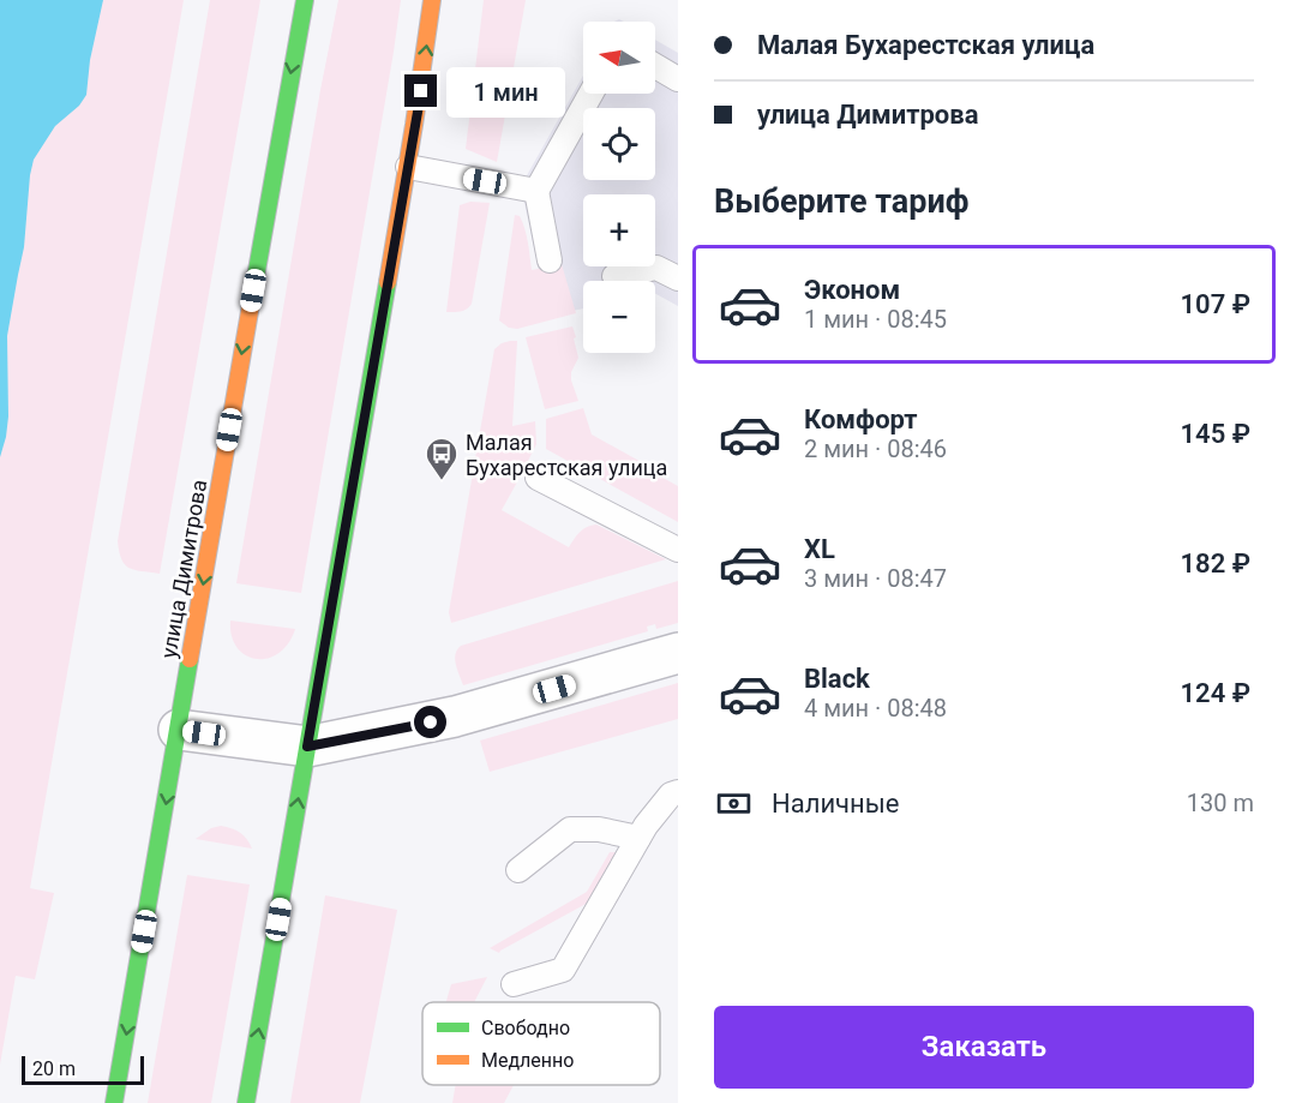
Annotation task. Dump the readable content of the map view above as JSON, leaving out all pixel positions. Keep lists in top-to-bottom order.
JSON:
{
  "streets": {
    "street": ["улица Димитрова"]
  },
  "places": {
    "bus stop": ["Малая Бухарестская улица"]
  },
  "legend": ["Свободно", "Медленно"],
  "scale_bar": "20 m",
  "north": "left",
  "page": {
    "banner": ["Малая Бухарестская улица", "улица Димитрова"],
    "map_buttons": ["+", "−"],
    "bubble": "1 мин",
    "heading": "Выберите тариф",
    "list": [
      {
        "name": "Эконом",
        "note": "1 мин · 08:45",
        "value": "107 ₽"
      },
      {
        "name": "Комфорт",
        "note": "2 мин · 08:46",
        "value": "145 ₽"
      },
      {
        "name": "XL",
        "note": "3 мин · 08:47",
        "value": "182 ₽"
      },
      {
        "name": "Black",
        "note": "4 мин · 08:48",
        "value": "124 ₽"
      }
    ],
    "pay": ["Наличные", "130 m"],
    "buttons": "Заказать",
    "scale": "20 m"
  }
}
